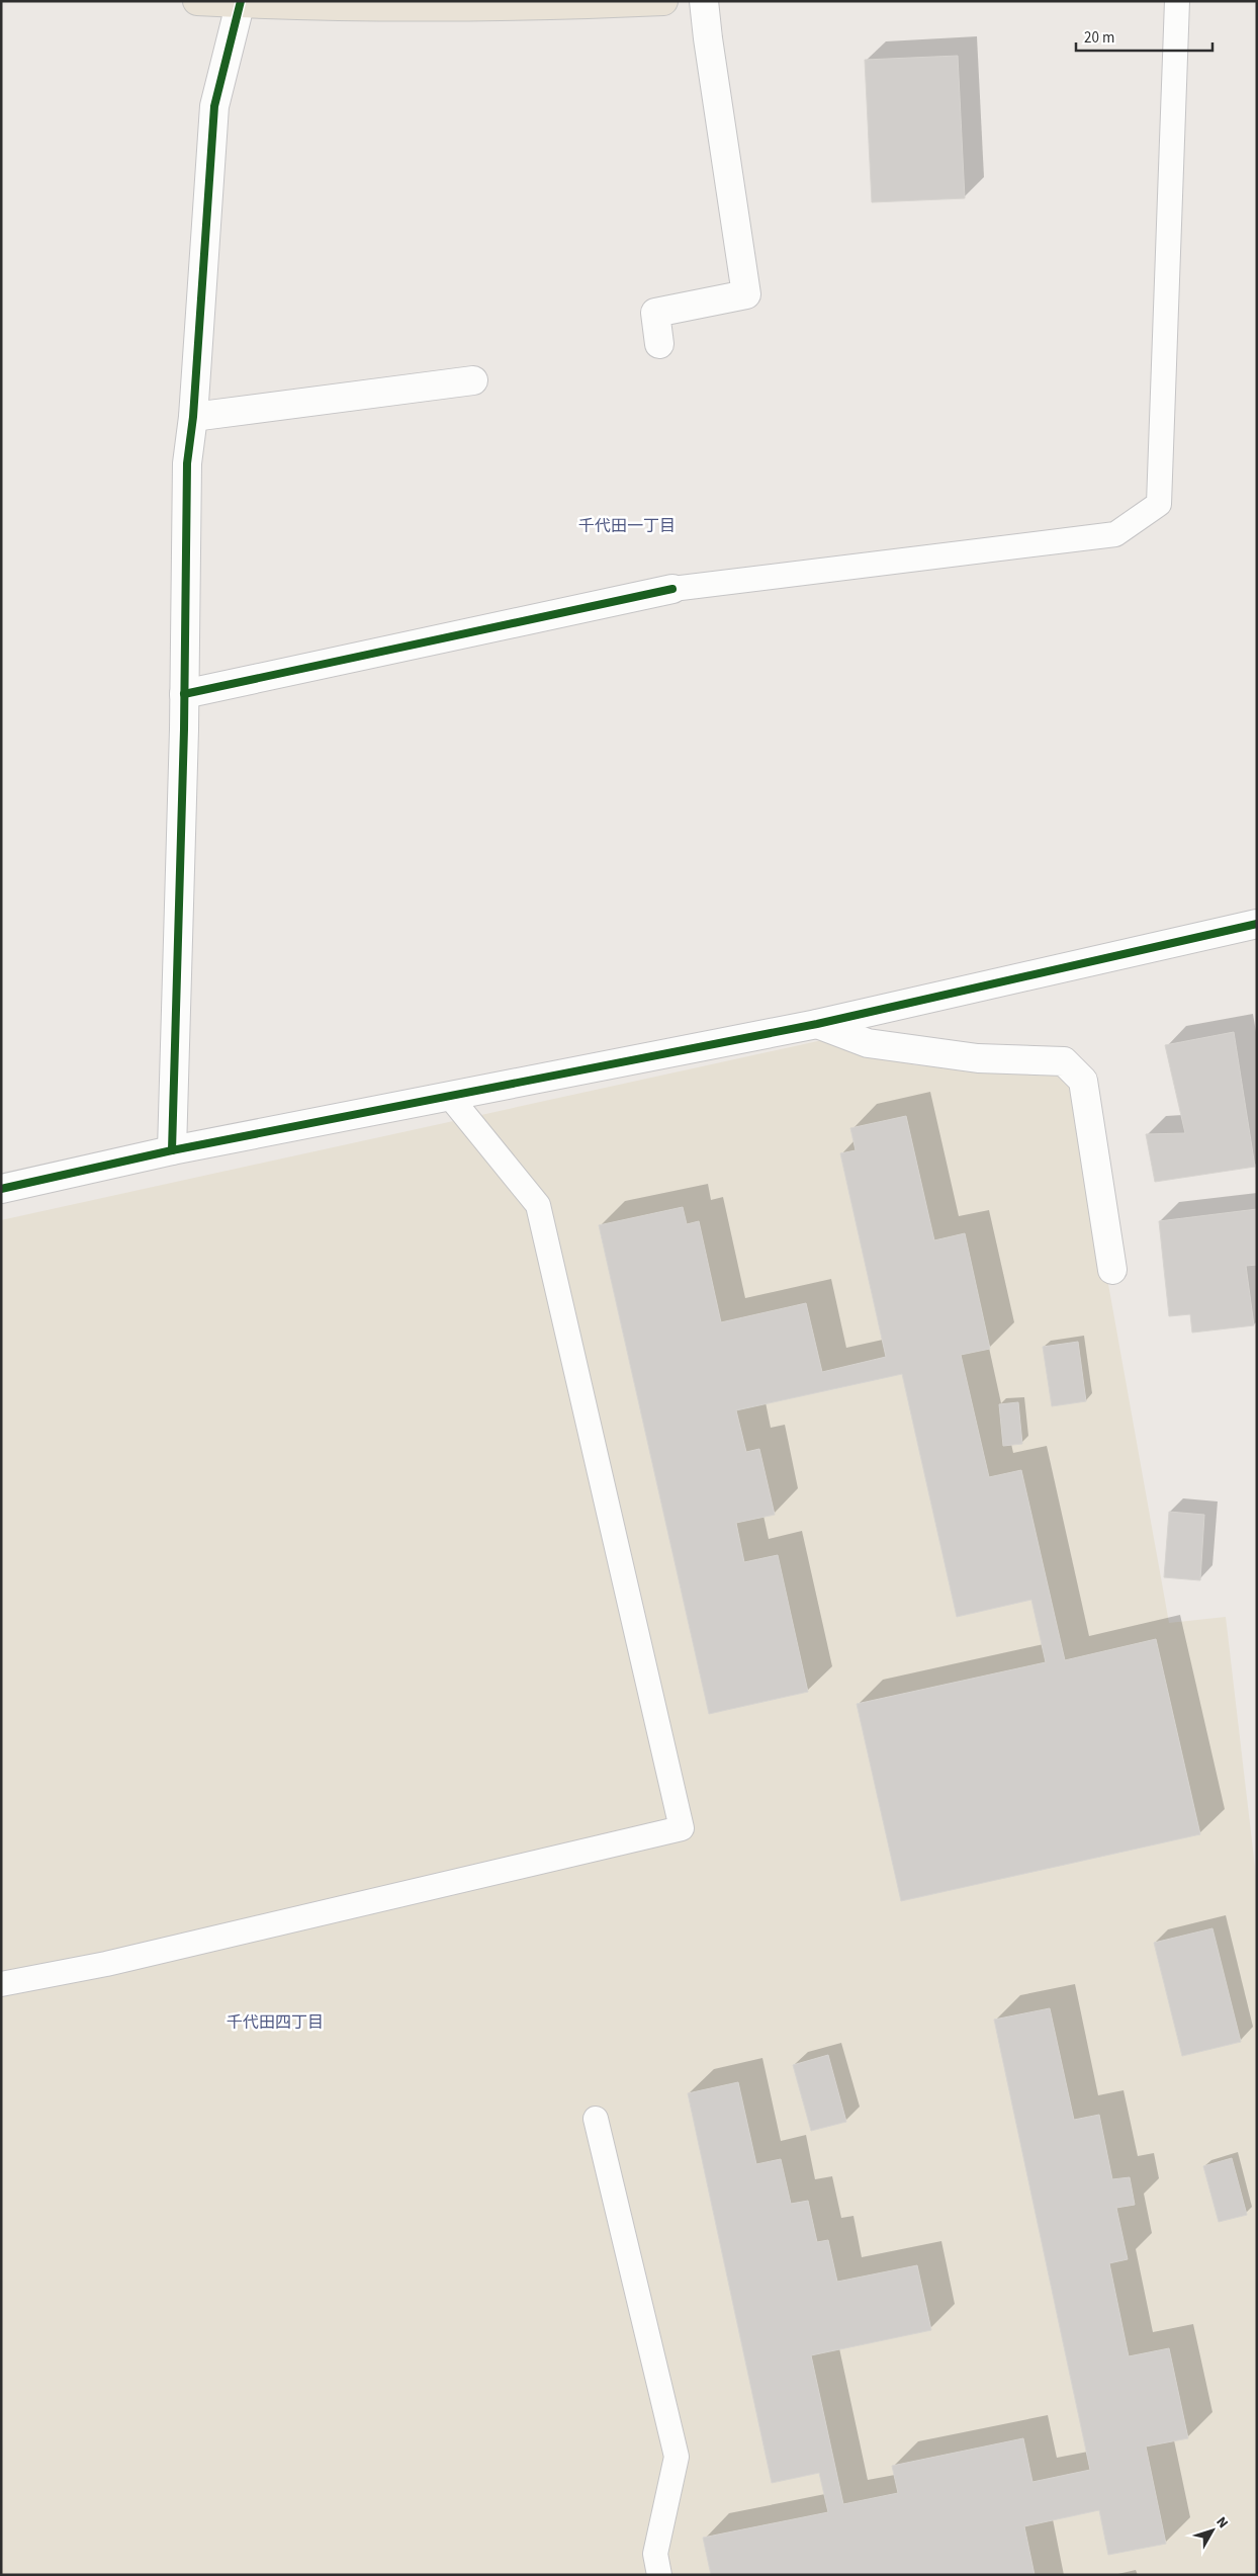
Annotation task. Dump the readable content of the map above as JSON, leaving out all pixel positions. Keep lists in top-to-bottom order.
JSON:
{
  "districts": ["千代田一丁目", "千代田四丁目"],
  "scale_bar": "20 m",
  "north": "top right"
}
